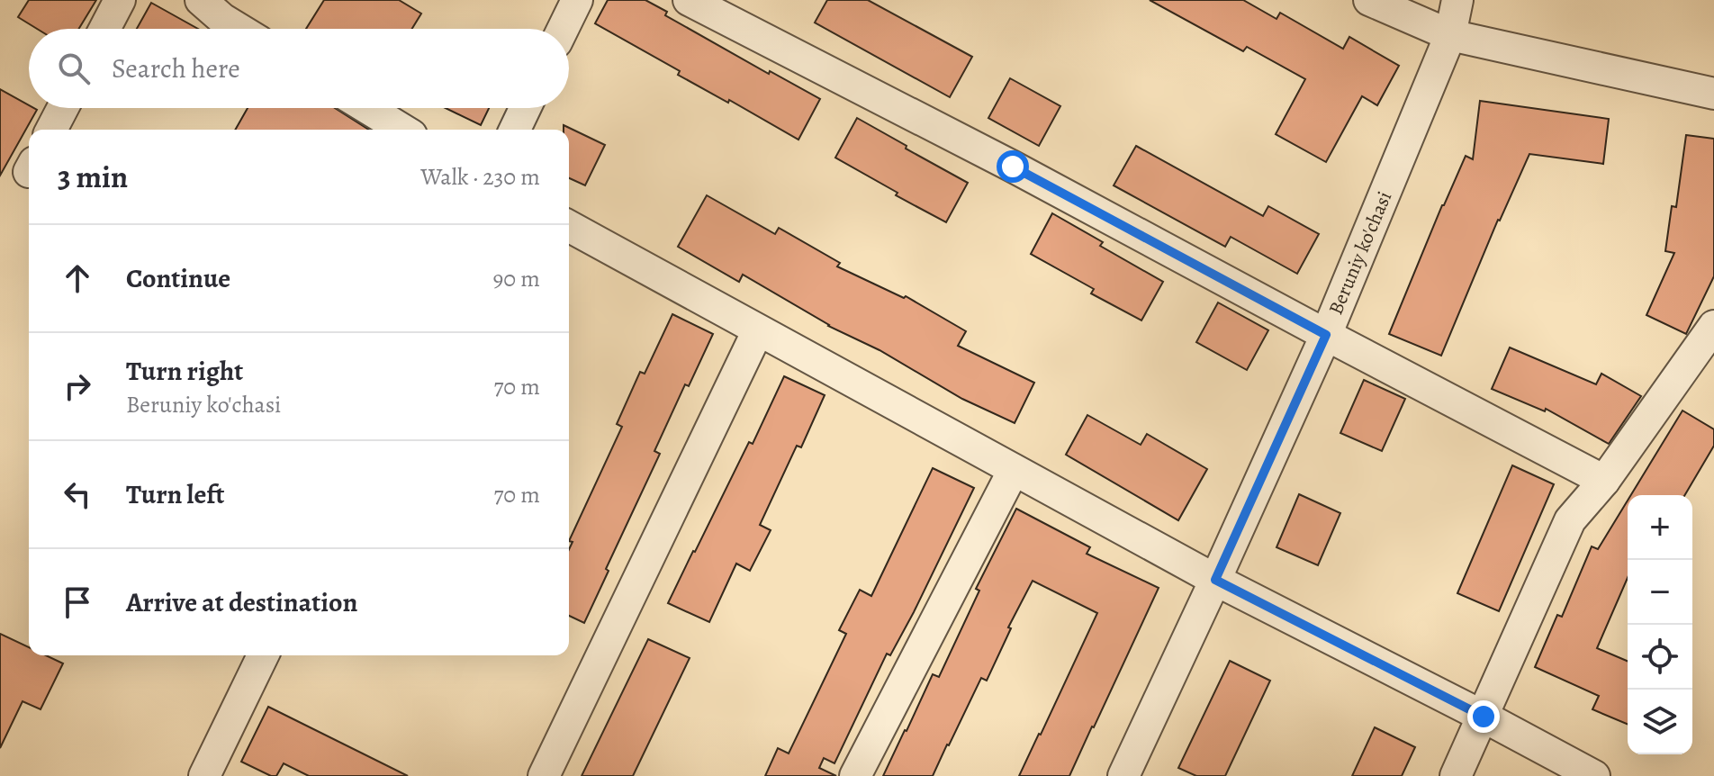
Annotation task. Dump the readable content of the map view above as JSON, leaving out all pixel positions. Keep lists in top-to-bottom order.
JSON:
{
  "streets": {
    "street": ["Beruniy ko'chasi"]
  },
  "page": {
    "search": "Search here",
    "heading": ["3 min", "Walk · 230 m"],
    "list": [
      ["Continue", "90 m"],
      ["Turn right", "Beruniy ko'chasi", "70 m"],
      ["Turn left", "70 m"],
      "Arrive at destination"
    ],
    "map_buttons": ["+", "−"]
  }
}
